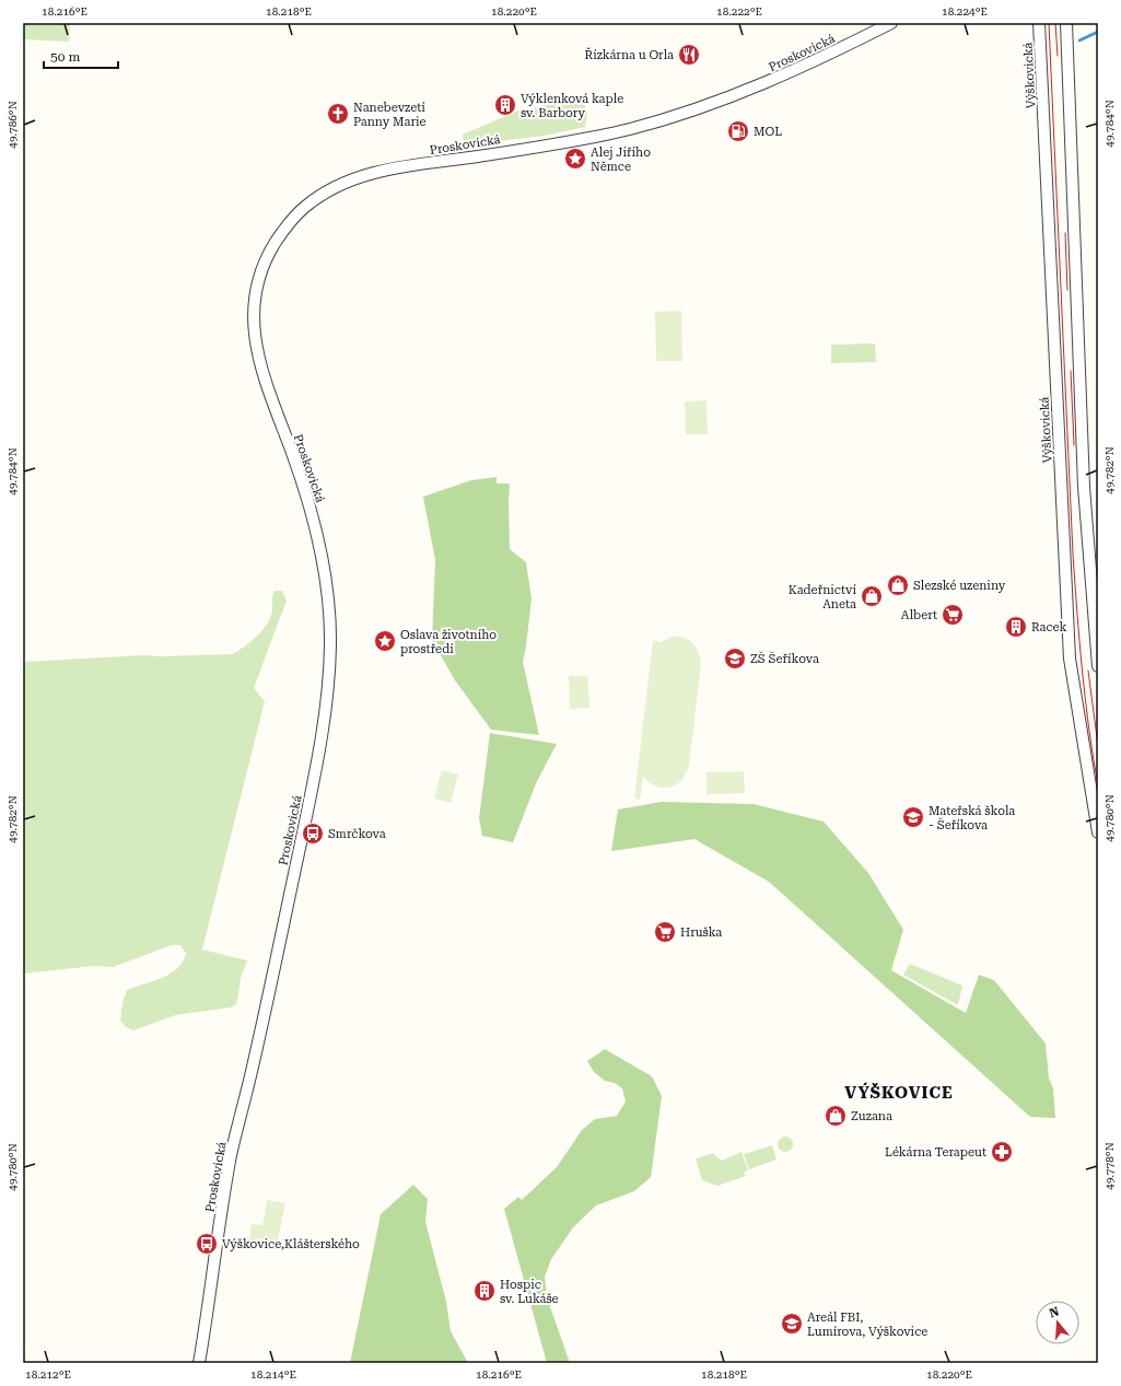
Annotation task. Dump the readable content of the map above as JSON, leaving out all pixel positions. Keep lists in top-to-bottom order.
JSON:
{
  "streets": {
    "street": ["Proskovická", "Výškovická"]
  },
  "districts": ["VÝŠKOVICE"],
  "places": {
    "restaurant": ["Řízkárna u Orla"],
    "building": ["Výklenková kaple sv. Barbory", "Racek", "Hospic sv. Lukáše"],
    "church": ["Nanebevzetí Panny Marie"],
    "fuel station": ["MOL"],
    "place": ["Alej Jiřího Němce", "Oslava životního prostředí"],
    "shop": ["Slezské uzeniny", "Kadeřnictví Aneta", "Zuzana"],
    "supermarket": ["Albert", "Hruška"],
    "school or university": ["ZŠ Šeříkova", "Mateřská škola - Šeříkova", "Areál FBI, Lumírova, Výškovice"],
    "bus stop": ["Smrčkova", "Výškovice,Klášterského"],
    "pharmacy": ["Lékárna Terapeut"]
  },
  "scale_bar": "50 m",
  "north": "top",
  "coordinates": [
    "18.216°E",
    "18.218°E",
    "18.220°E",
    "18.222°E",
    "18.224°E",
    "49.784°N",
    "49.786°N",
    "49.782°N",
    "49.780°N",
    "49.778°N",
    "18.212°E",
    "18.214°E"
  ]
}
